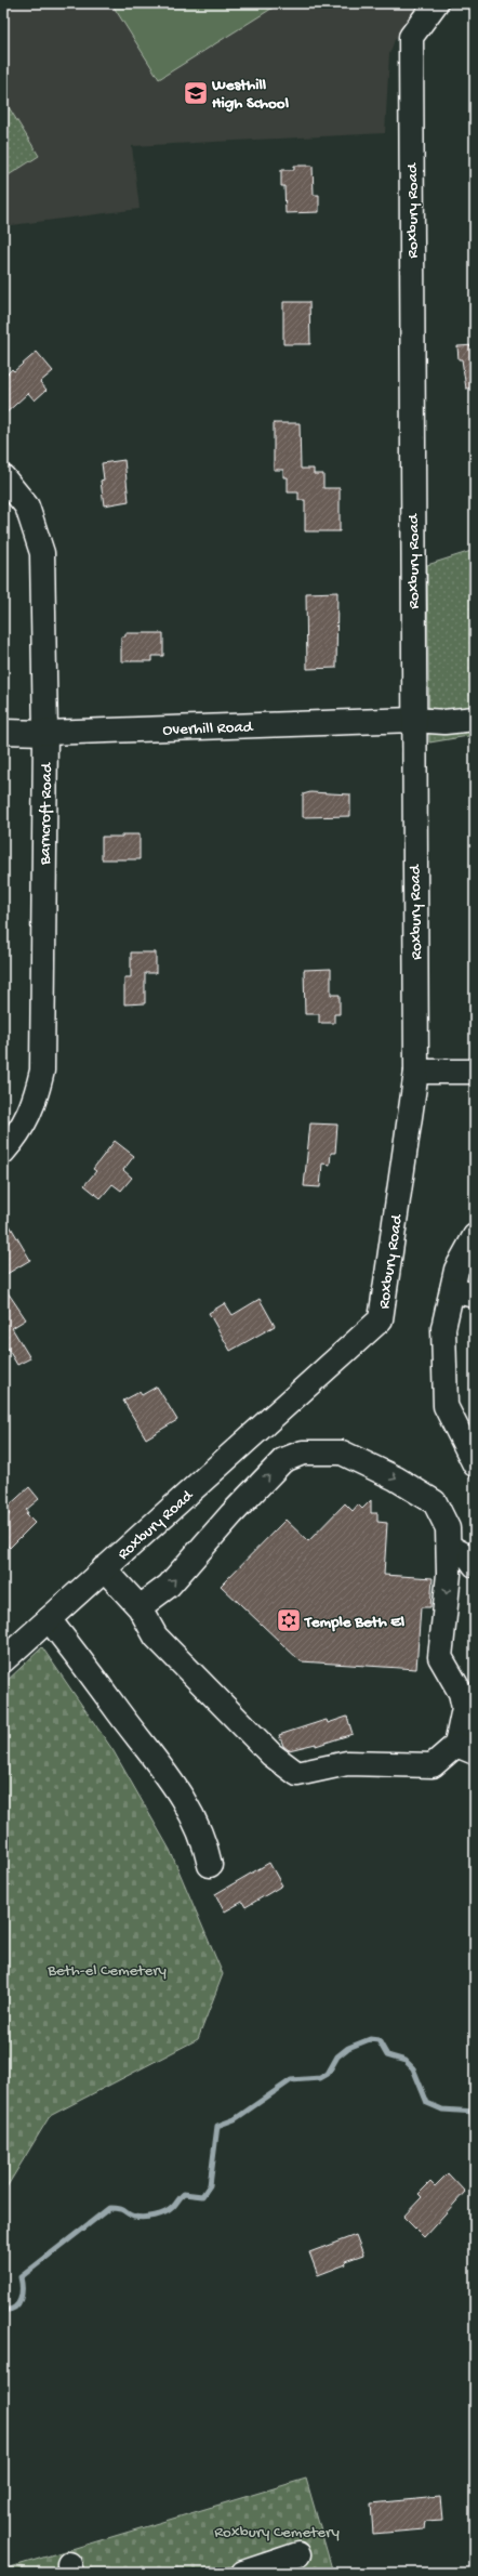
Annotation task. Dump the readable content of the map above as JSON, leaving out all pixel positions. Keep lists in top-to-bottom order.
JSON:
{
  "streets": {
    "street": ["Roxbury Road", "Overhill Road", "Barncroft Road"]
  },
  "crossings": [
    ["Roxbury Road", "Overhill Road"],
    ["Overhill Road", "Barncroft Road"]
  ],
  "parks": ["Beth-el Cemetery", "Roxbury Cemetery"],
  "places": {
    "school or university": ["Westhill High School"],
    "synagogue": ["Temple Beth El"]
  }
}
